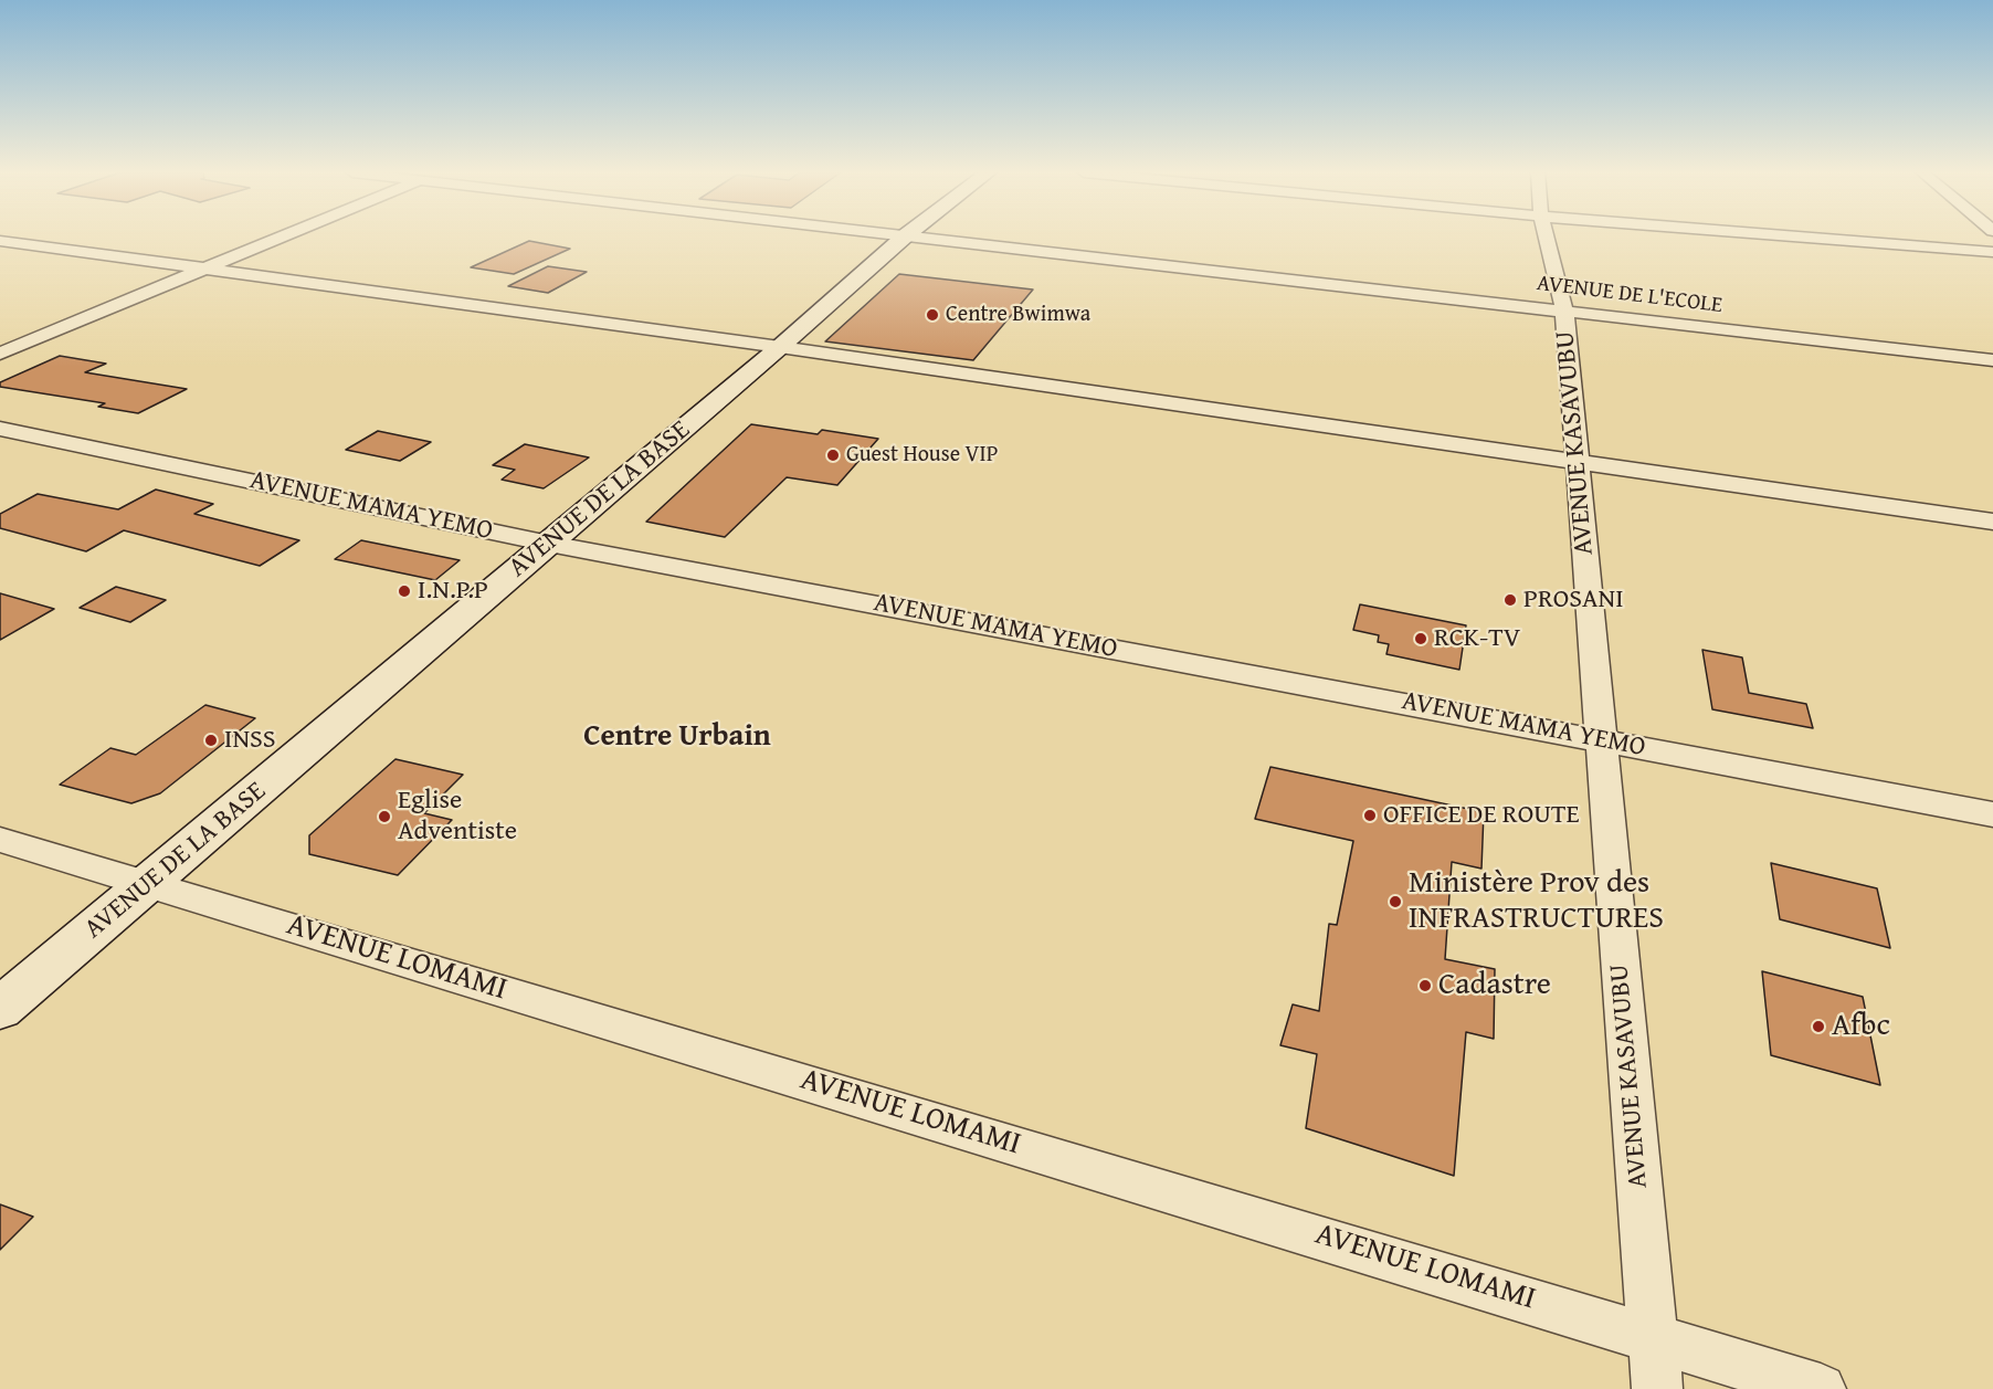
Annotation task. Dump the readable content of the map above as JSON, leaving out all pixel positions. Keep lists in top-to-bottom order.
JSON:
{
  "streets": {
    "main road": ["AVENUE DE LA BASE"],
    "street": [
      "AVENUE DE L'ECOLE",
      "AVENUE KASAVUBU",
      "AVENUE MAMA YEMO",
      "AVENUE LOMAMI"
    ]
  },
  "crossings": [
    ["AVENUE DE L'ECOLE", "AVENUE KASAVUBU"],
    ["AVENUE KASAVUBU", "AVENUE MAMA YEMO"],
    ["AVENUE KASAVUBU", "AVENUE LOMAMI"],
    ["AVENUE DE LA BASE", "AVENUE MAMA YEMO"],
    ["AVENUE DE LA BASE", "AVENUE LOMAMI"]
  ],
  "districts": ["Centre Urbain"],
  "places": [
    "Centre Bwimwa",
    "Guest House VIP",
    "I.N.P.P",
    "PROSANI",
    "RCK-TV",
    "INSS",
    "OFFICE DE ROUTE",
    "Eglise Adventiste",
    "Ministère Prov des INFRASTRUCTURES",
    "Cadastre",
    "Afbc"
  ]
}
